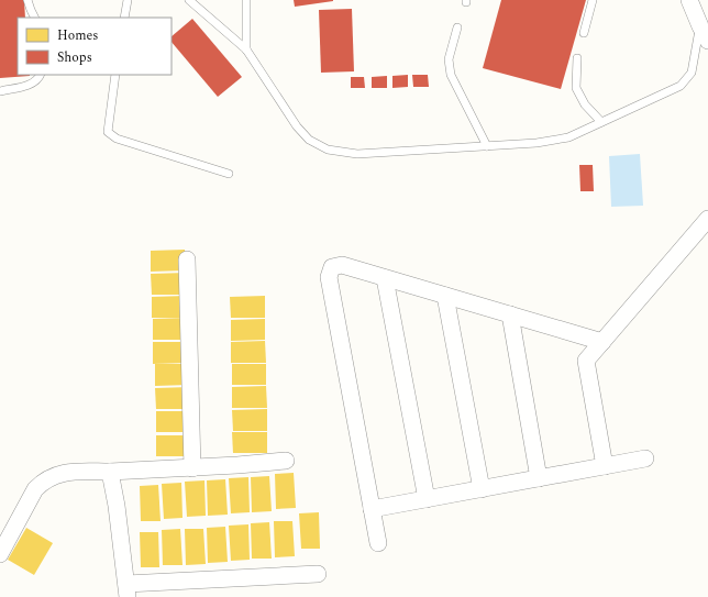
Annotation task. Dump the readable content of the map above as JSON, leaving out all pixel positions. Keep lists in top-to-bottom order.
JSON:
{
  "legend": ["Homes", "Shops"]
}
